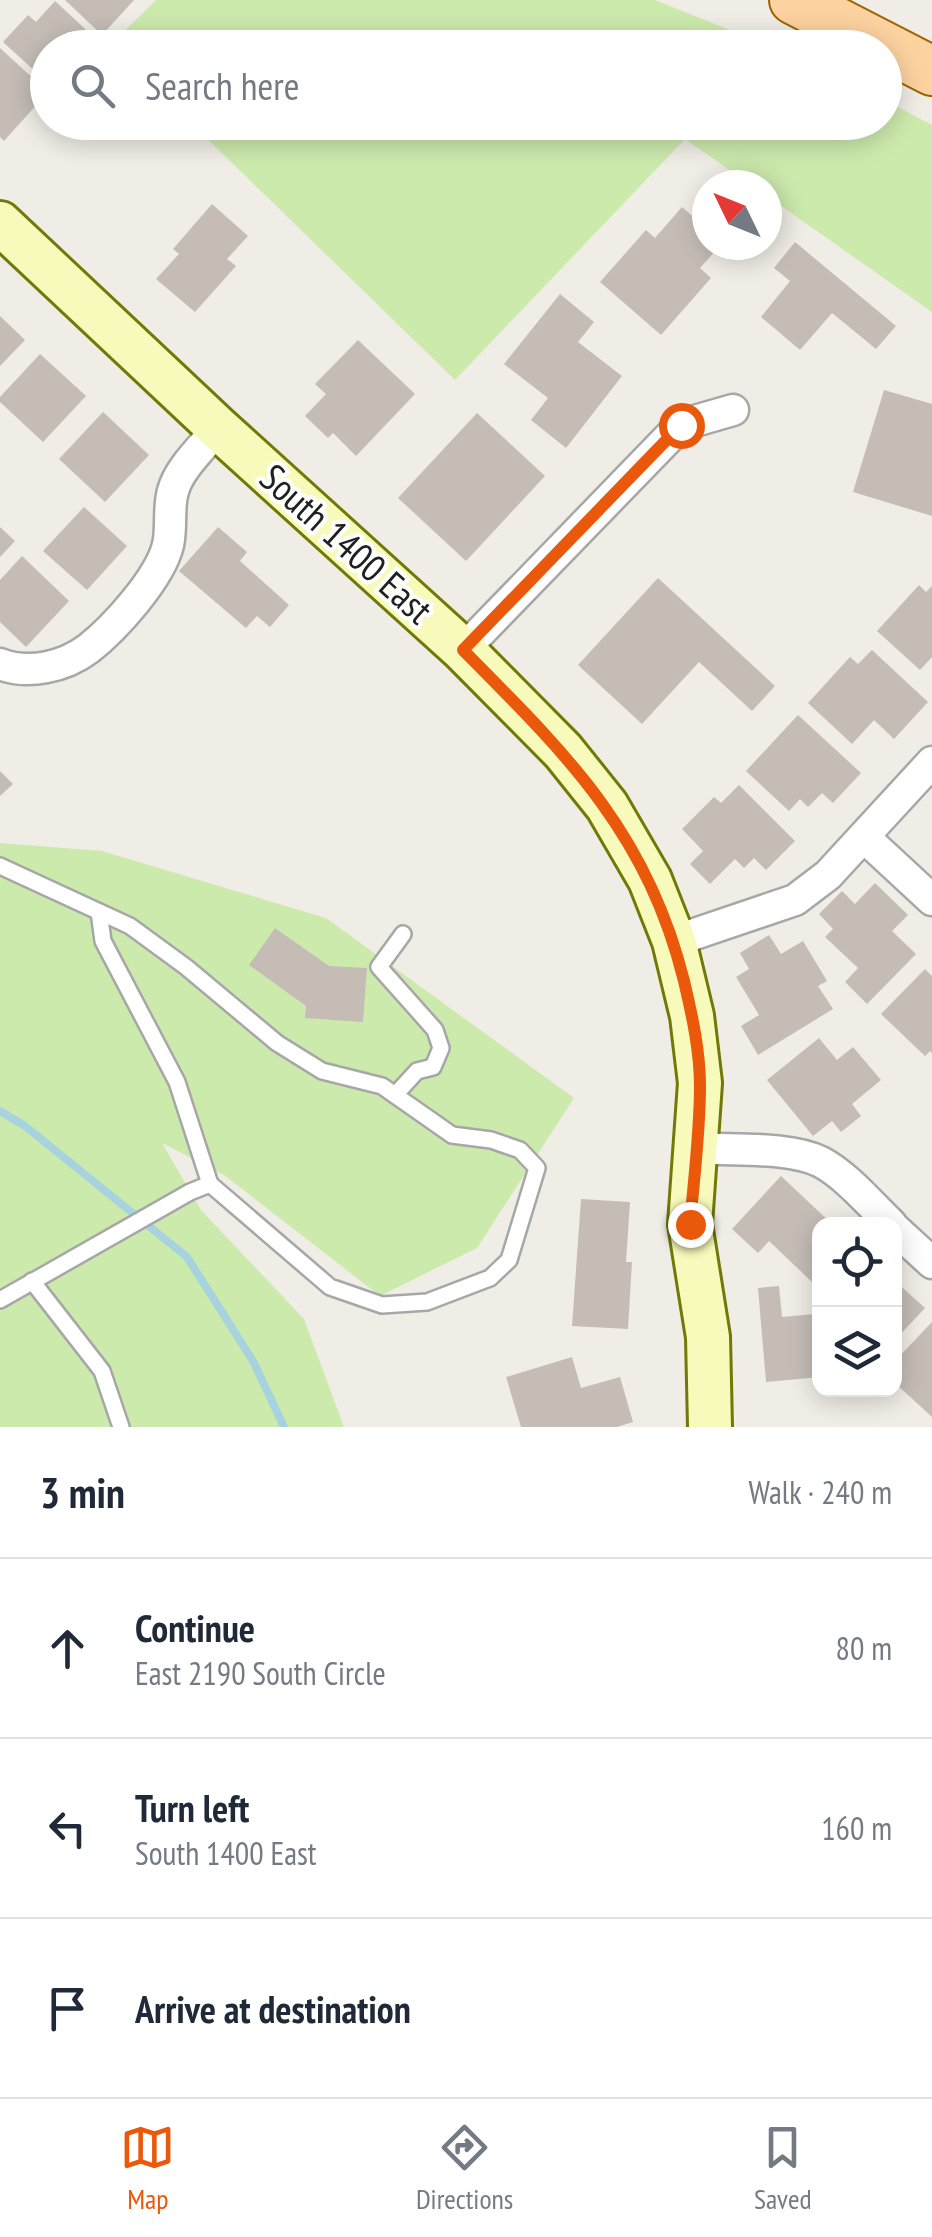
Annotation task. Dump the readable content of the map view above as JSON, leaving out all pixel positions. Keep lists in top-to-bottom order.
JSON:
{
  "streets": {
    "street": ["South 1400 East"]
  },
  "north": "top left",
  "page": {
    "search": "Search here",
    "heading": ["3 min", "Walk · 240 m"],
    "list": [
      ["Continue", "East 2190 South Circle", "80 m"],
      ["Turn left", "South 1400 East", "160 m"],
      "Arrive at destination"
    ],
    "nav": ["Map", "Directions", "Saved"]
  }
}
